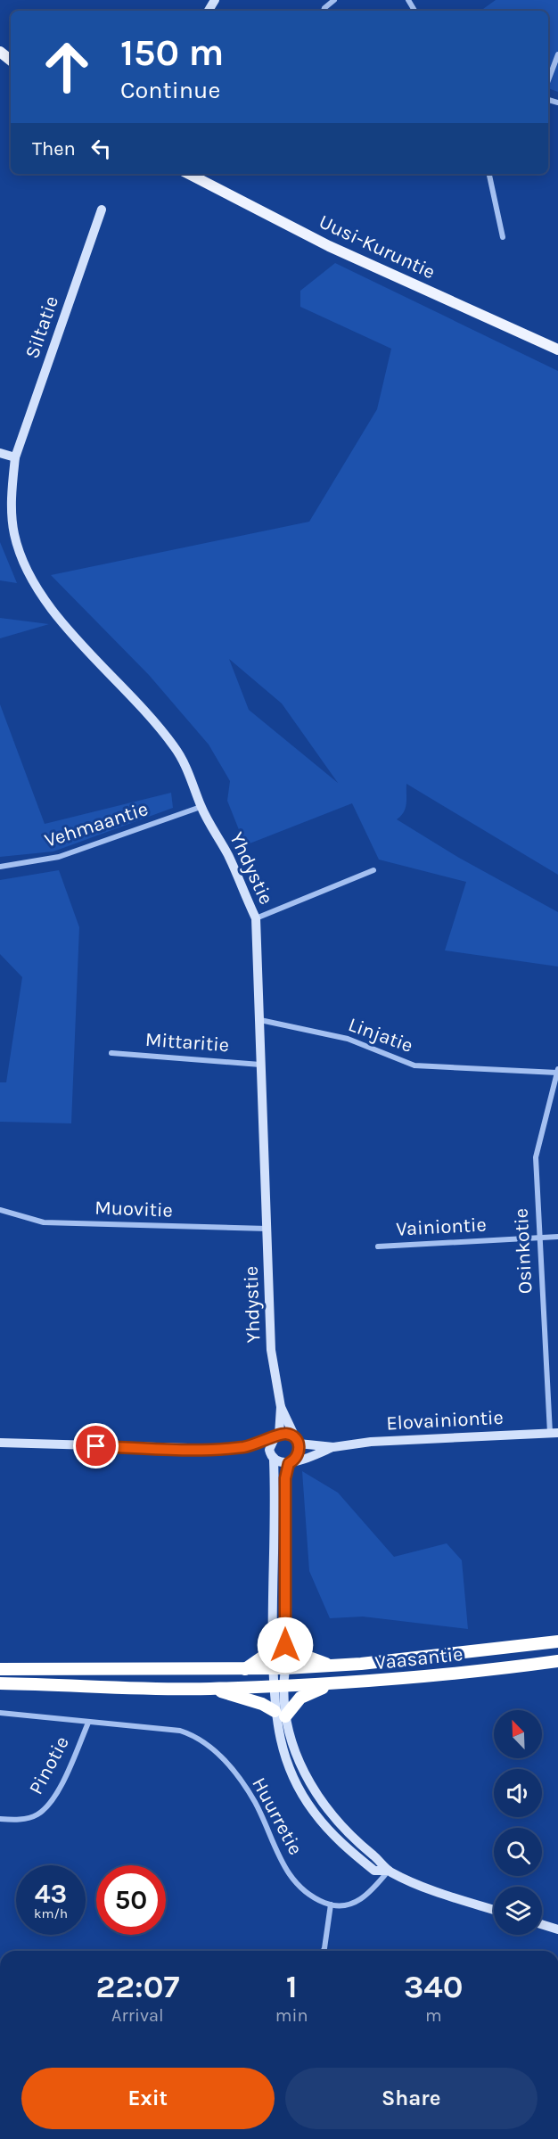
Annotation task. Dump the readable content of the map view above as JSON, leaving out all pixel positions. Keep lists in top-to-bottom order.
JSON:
{
  "streets": {
    "highway": ["Vaasantie"],
    "main road": [
      "Uusi-Kuruntie",
      "Siltatie",
      "Yhdystie",
      "Elovainiontie"
    ],
    "street": [
      "Vehmaantie",
      "Linjatie",
      "Mittaritie",
      "Muovitie",
      "Vainiontie",
      "Osinkotie",
      "Pinotie",
      "Huurretie"
    ]
  },
  "crossings": [
    ["Siltatie", "Yhdystie"],
    ["Vehmaantie", "Yhdystie"],
    ["Yhdystie", "Linjatie"],
    ["Yhdystie", "Mittaritie"],
    ["Yhdystie", "Muovitie"],
    ["Yhdystie", "Elovainiontie"],
    ["Linjatie", "Osinkotie"],
    ["Vainiontie", "Osinkotie"],
    ["Osinkotie", "Elovainiontie"],
    ["Pinotie", "Huurretie"]
  ],
  "north": "top left",
  "page": {
    "turn": ["150 m", "Continue"],
    "then": "Then",
    "speed": "43 km/h",
    "limit": "50",
    "eta": [
      "22:07",
      "Arrival",
      "1",
      "min",
      "340",
      "m"
    ],
    "buttons": ["Exit", "Share"]
  }
}
